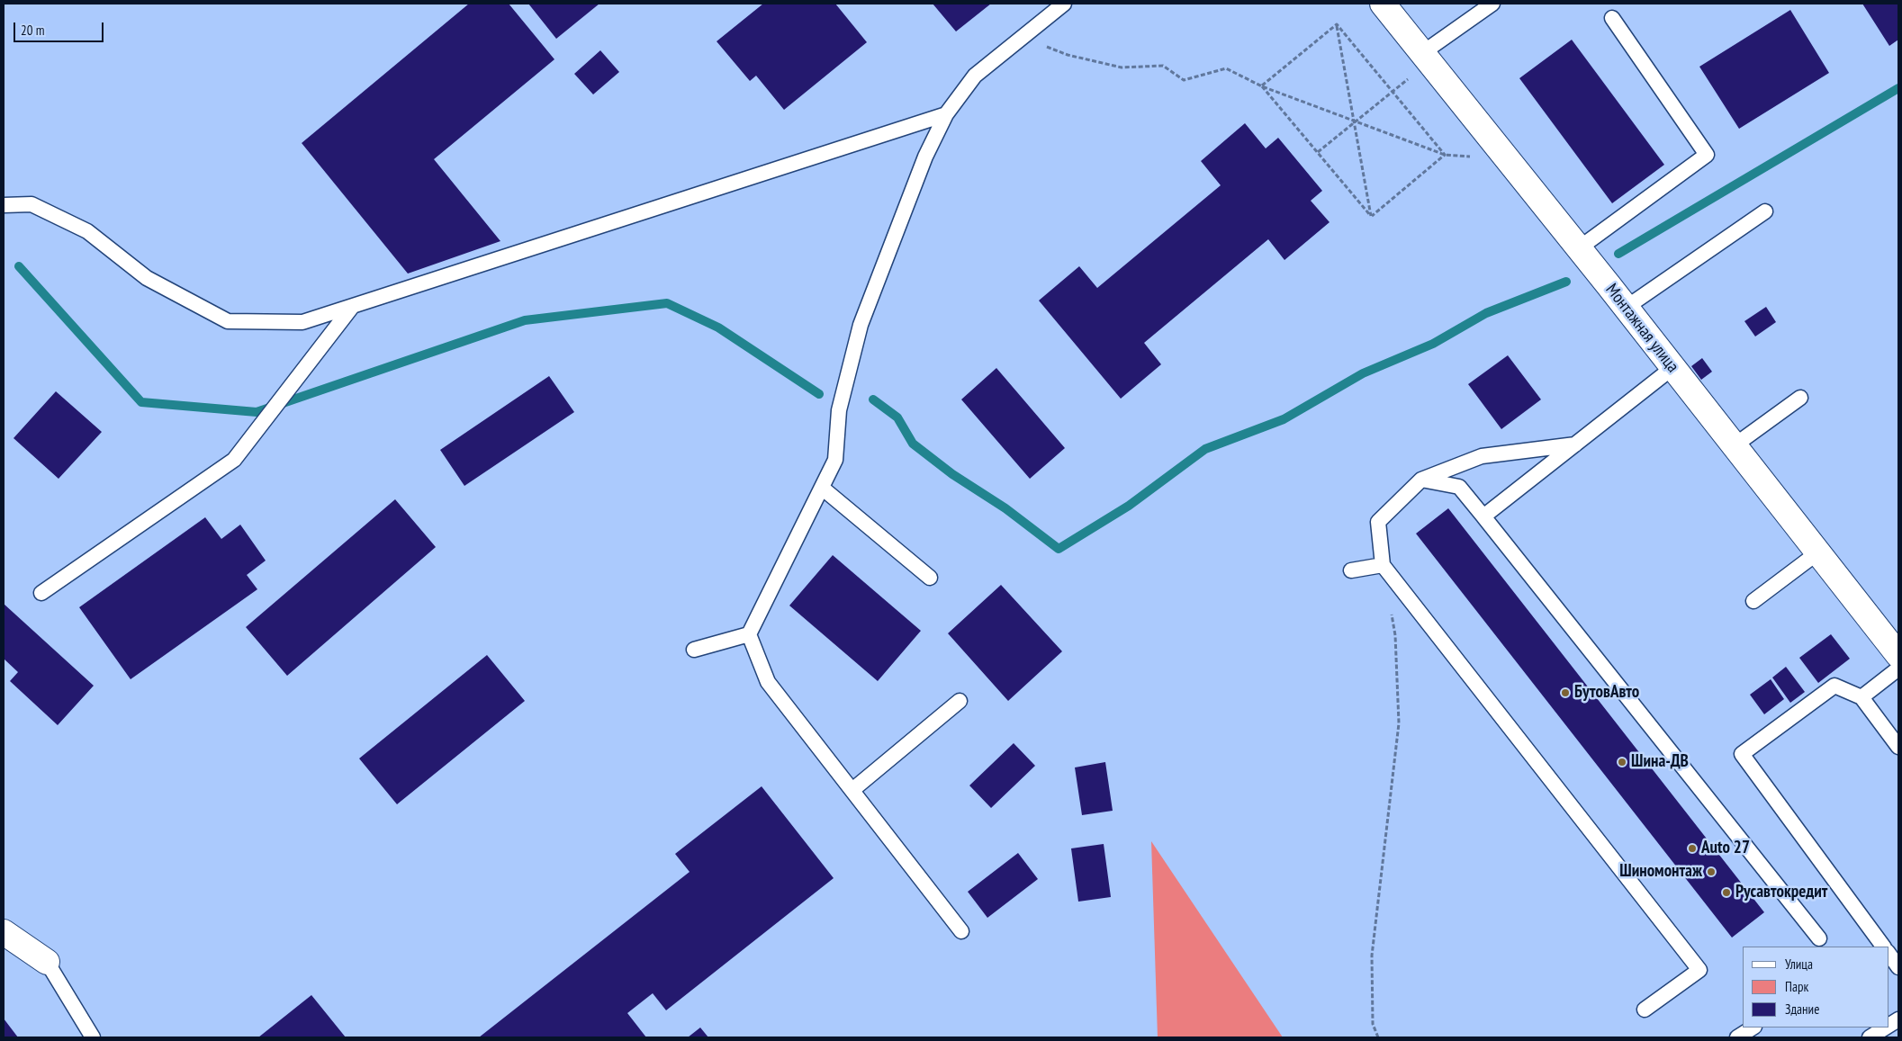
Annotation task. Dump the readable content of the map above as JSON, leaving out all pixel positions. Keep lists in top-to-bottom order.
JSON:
{
  "streets": {
    "street": ["Монтажная улица"]
  },
  "places": [
    "БутовАвто",
    "Шина-ДВ",
    "Auto 27",
    "Шиномонтаж",
    "Русавтокредит"
  ],
  "legend": ["Улица", "Парк", "Здание"],
  "scale_bar": "20 m"
}
